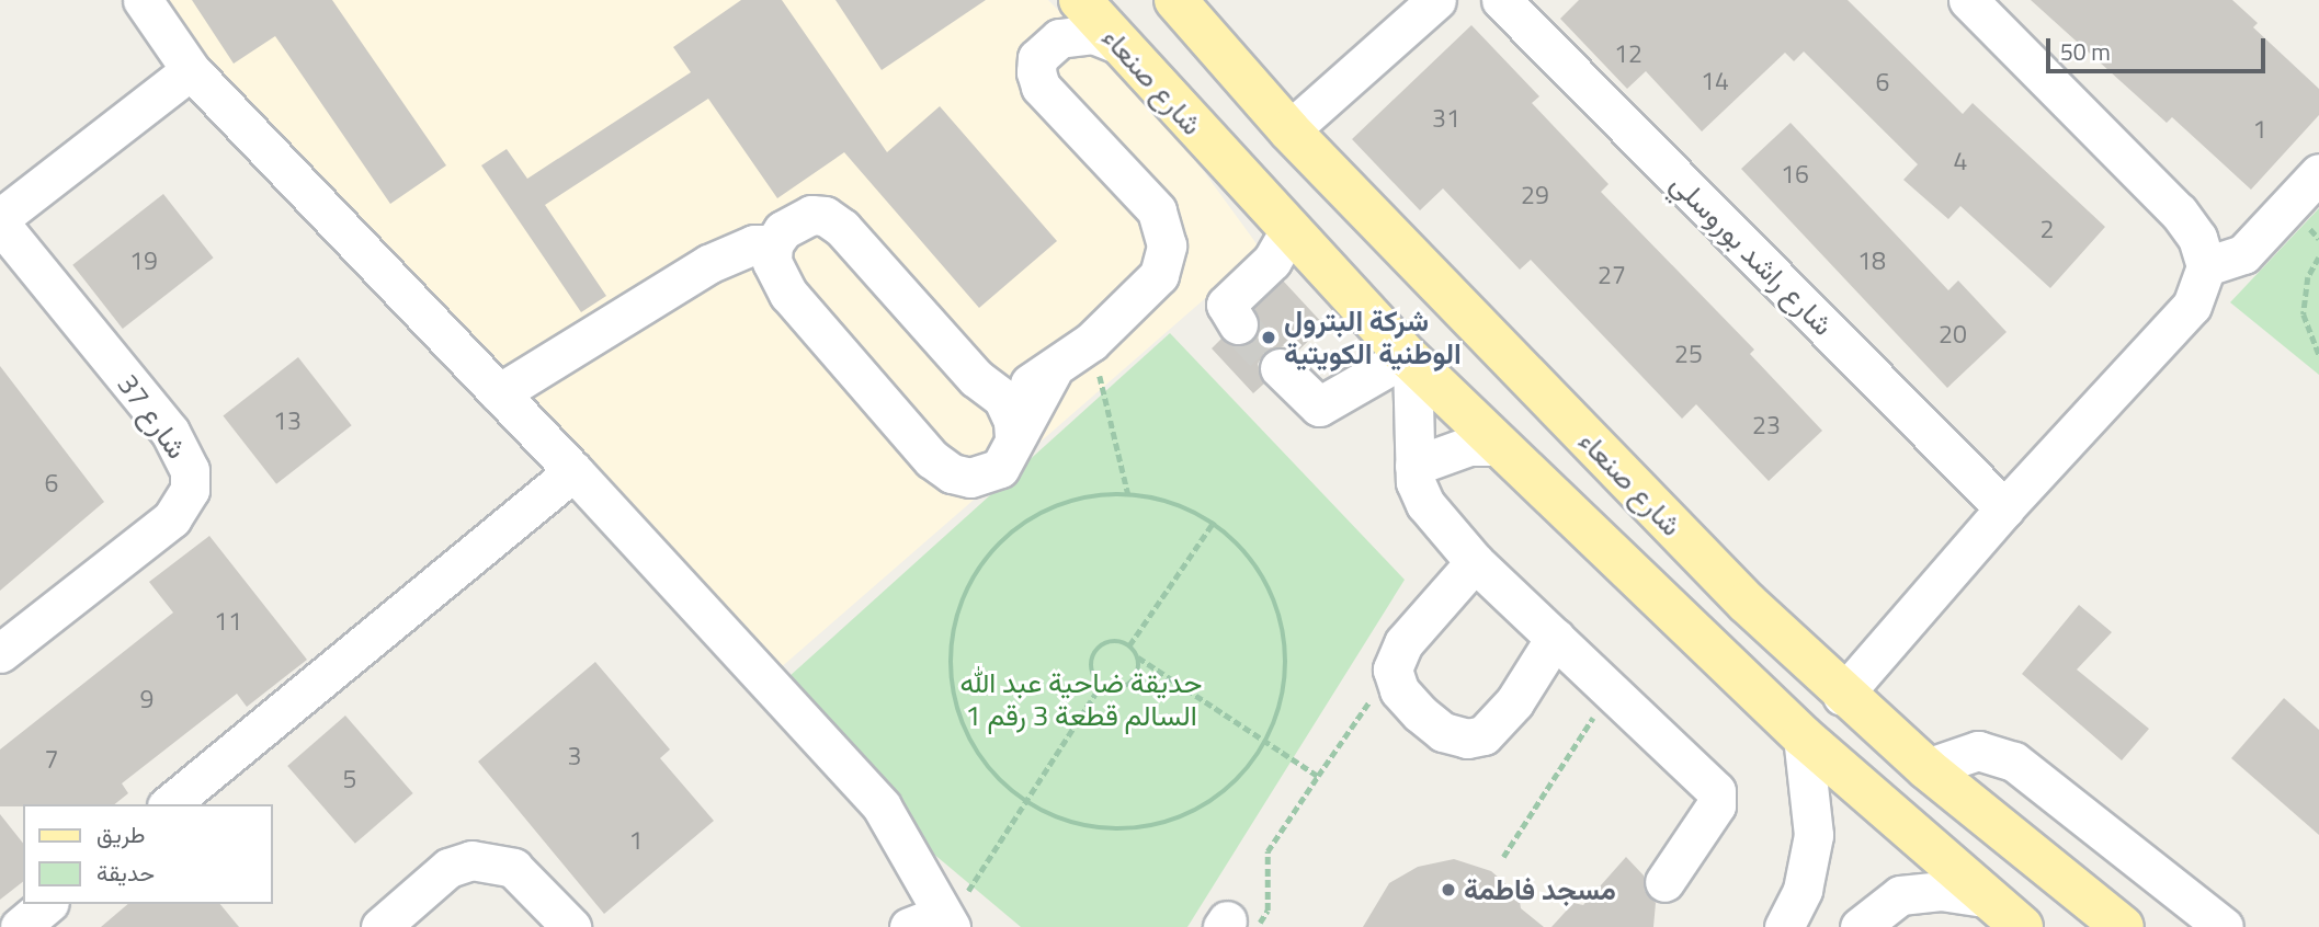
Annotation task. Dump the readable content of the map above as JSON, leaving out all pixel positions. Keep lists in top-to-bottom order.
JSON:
{
  "streets": {
    "main road": ["شارع صنعاء"],
    "street": ["شارع راشد بوروسلي", "شارع 37"]
  },
  "parks": ["حديقة ضاحية عبد الله السالم قطعة 3 رقم 1"],
  "places": ["شركة البترول الوطنية الكويتية", "مسجد فاطمة"],
  "house_numbers": [
    "12",
    "14",
    "6",
    "31",
    "1",
    "4",
    "16",
    "29",
    "2",
    "19",
    "18",
    "27",
    "20",
    "25",
    "13",
    "23",
    "6",
    "11",
    "9",
    "3",
    "7",
    "5",
    "1"
  ],
  "legend": ["طريق", "حديقة"],
  "scale_bar": "50 m"
}
